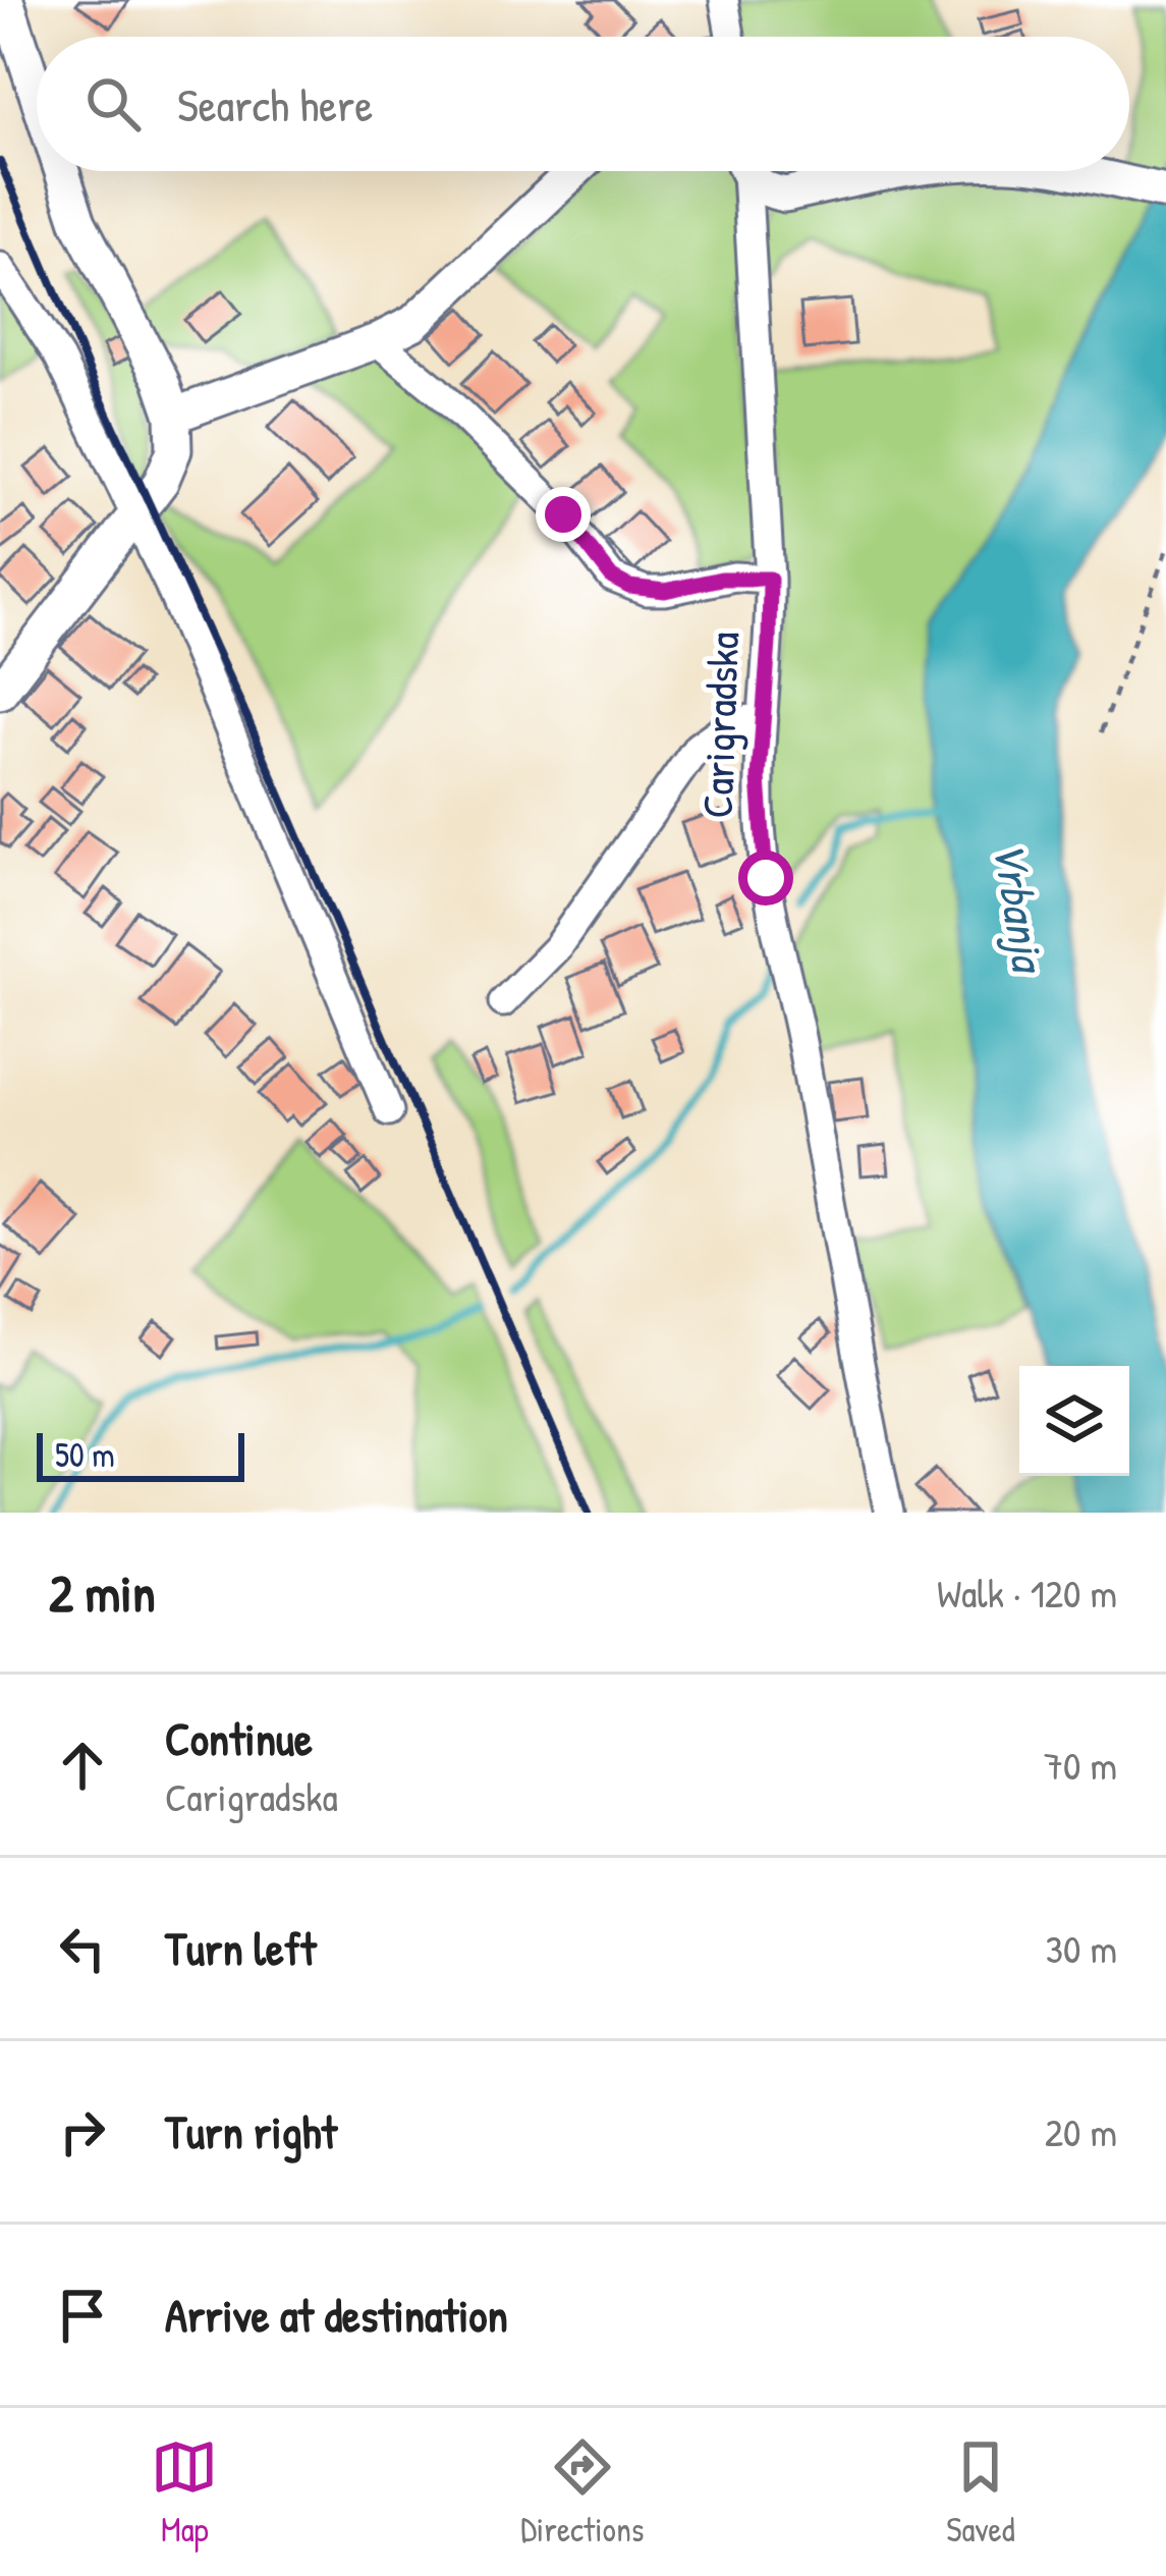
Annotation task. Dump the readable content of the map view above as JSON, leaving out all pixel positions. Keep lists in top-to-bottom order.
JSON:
{
  "streets": {
    "street": ["Carigradska"]
  },
  "water": ["Vrbanja"],
  "scale_bar": "50 m",
  "page": {
    "search": "Search here",
    "scale": "50 m",
    "heading": ["2 min", "Walk · 120 m"],
    "list": [
      ["Continue", "Carigradska", "70 m"],
      ["Turn left", "30 m"],
      ["Turn right", "20 m"],
      "Arrive at destination"
    ],
    "nav": ["Map", "Directions", "Saved"]
  }
}
